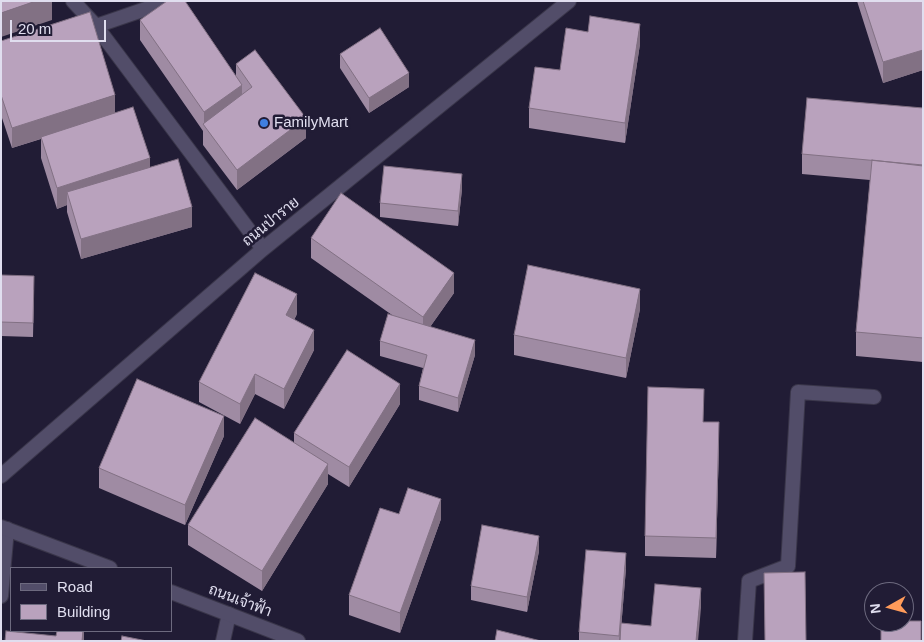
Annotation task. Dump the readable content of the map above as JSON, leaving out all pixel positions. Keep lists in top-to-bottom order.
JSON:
{
  "streets": {
    "street": ["ถนนป่าราย", "ถนนเจ้าฟ้า"]
  },
  "places": ["FamilyMart"],
  "legend": ["Road", "Building"],
  "scale_bar": "20 m",
  "north": "left"
}
